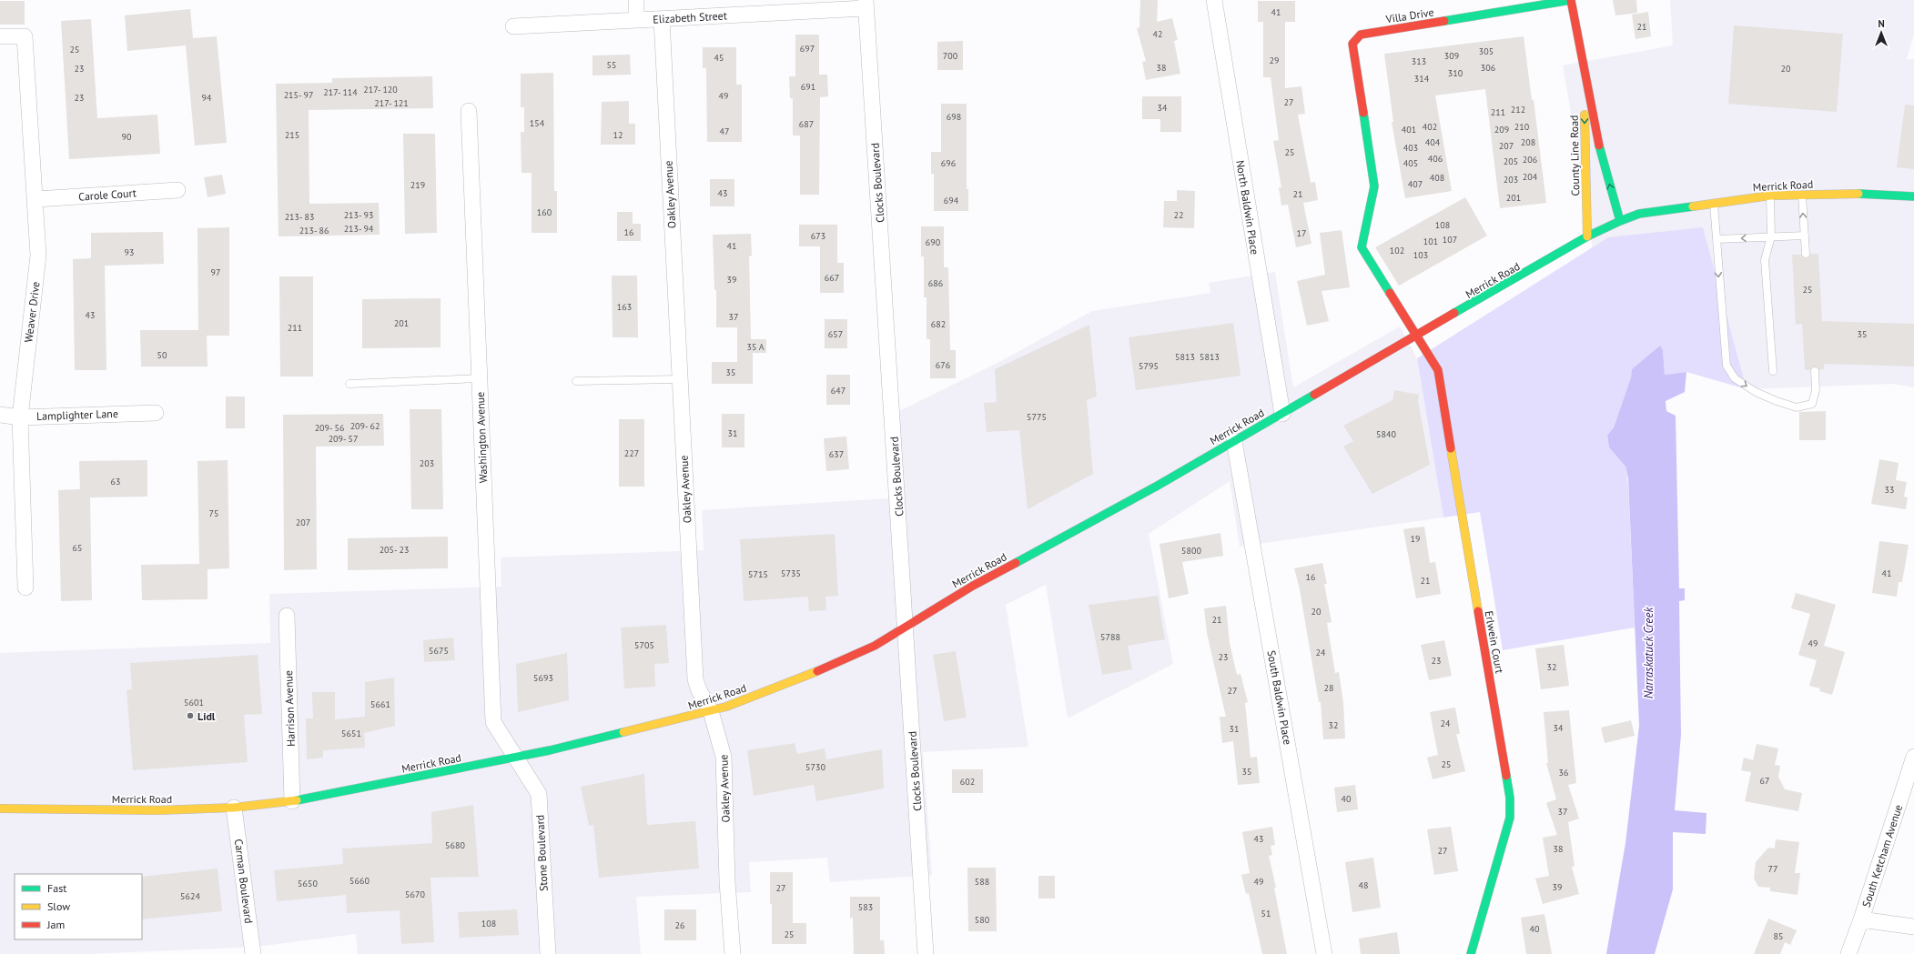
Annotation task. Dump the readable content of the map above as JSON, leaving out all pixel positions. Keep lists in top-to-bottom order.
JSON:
{
  "streets": {
    "main road": [
      "Villa Drive",
      "County Line Road",
      "Merrick Road",
      "Erlwein Court"
    ],
    "street": [
      "Elizabeth Street",
      "Clocks Boulevard",
      "Carole Court",
      "Oakley Avenue",
      "North Baldwin Place",
      "Weaver Drive",
      "Lamplighter Lane",
      "Washington Avenue",
      "South Baldwin Place",
      "Harrison Avenue",
      "Stone Boulevard",
      "South Ketcham Avenue",
      "Carman Boulevard"
    ]
  },
  "crossings": [
    ["Villa Drive", "County Line Road"],
    ["Villa Drive", "Merrick Road"],
    ["Villa Drive", "Erlwein Court"],
    ["Elizabeth Street", "Clocks Boulevard"],
    ["Elizabeth Street", "Oakley Avenue"],
    ["County Line Road", "Merrick Road"],
    ["Clocks Boulevard", "Merrick Road"],
    ["Merrick Road", "Oakley Avenue"],
    ["Merrick Road", "North Baldwin Place"],
    ["Merrick Road", "Washington Avenue"],
    ["Merrick Road", "Erlwein Court"],
    ["Merrick Road", "South Baldwin Place"],
    ["Merrick Road", "Harrison Avenue"],
    ["Merrick Road", "Stone Boulevard"],
    ["Merrick Road", "Carman Boulevard"],
    ["Carole Court", "Weaver Drive"],
    ["Weaver Drive", "Lamplighter Lane"],
    ["Washington Avenue", "Stone Boulevard"]
  ],
  "water": ["Narraskatuck Creek"],
  "places": ["Lidl"],
  "house_numbers": [
    "41",
    "21",
    "42",
    "697",
    "25",
    "305",
    "700",
    "309",
    "45",
    "29",
    "313",
    "55",
    "38",
    "306",
    "23",
    "20",
    "310",
    "314",
    "691",
    "217- 120",
    "217- 114",
    "215- 97",
    "49",
    "23",
    "94",
    "27",
    "217- 121",
    "34",
    "212",
    "211",
    "698",
    "154",
    "687",
    "402",
    "210",
    "401",
    "209",
    "47",
    "215",
    "12",
    "90",
    "404",
    "208",
    "207",
    "403",
    "25",
    "406",
    "206",
    "205",
    "696",
    "405",
    "204",
    "408",
    "203",
    "407",
    "219",
    "43",
    "21",
    "201",
    "694",
    "160",
    "213- 93",
    "22",
    "213- 83",
    "108",
    "213- 94",
    "213- 86",
    "16",
    "17",
    "673",
    "107",
    "101",
    "690",
    "41",
    "102",
    "93",
    "103",
    "97",
    "667",
    "39",
    "686",
    "25",
    "163",
    "43",
    "37",
    "201",
    "682",
    "211",
    "657",
    "35",
    "35 A",
    "50",
    "5813",
    "5813",
    "676",
    "5795",
    "35",
    "647",
    "5775",
    "209- 62",
    "209- 56",
    "31",
    "5840",
    "209- 57",
    "227",
    "637",
    "203",
    "63",
    "33",
    "75",
    "207",
    "19",
    "65",
    "205- 23",
    "5800",
    "5735",
    "41",
    "5715",
    "16",
    "21",
    "20",
    "21",
    "5788",
    "49",
    "5705",
    "5675",
    "24",
    "23",
    "23",
    "32",
    "5693",
    "28",
    "27",
    "5601",
    "5661",
    "24",
    "32",
    "34",
    "31",
    "5651",
    "25",
    "5730",
    "35",
    "36",
    "67",
    "602",
    "40",
    "37",
    "43",
    "5680",
    "38",
    "27",
    "77",
    "5660",
    "588",
    "49",
    "5650",
    "48",
    "39",
    "27",
    "5670",
    "5624",
    "583",
    "51",
    "580",
    "108",
    "26",
    "40",
    "25",
    "85"
  ],
  "legend": ["Fast", "Slow", "Jam"],
  "north": "top"
}
